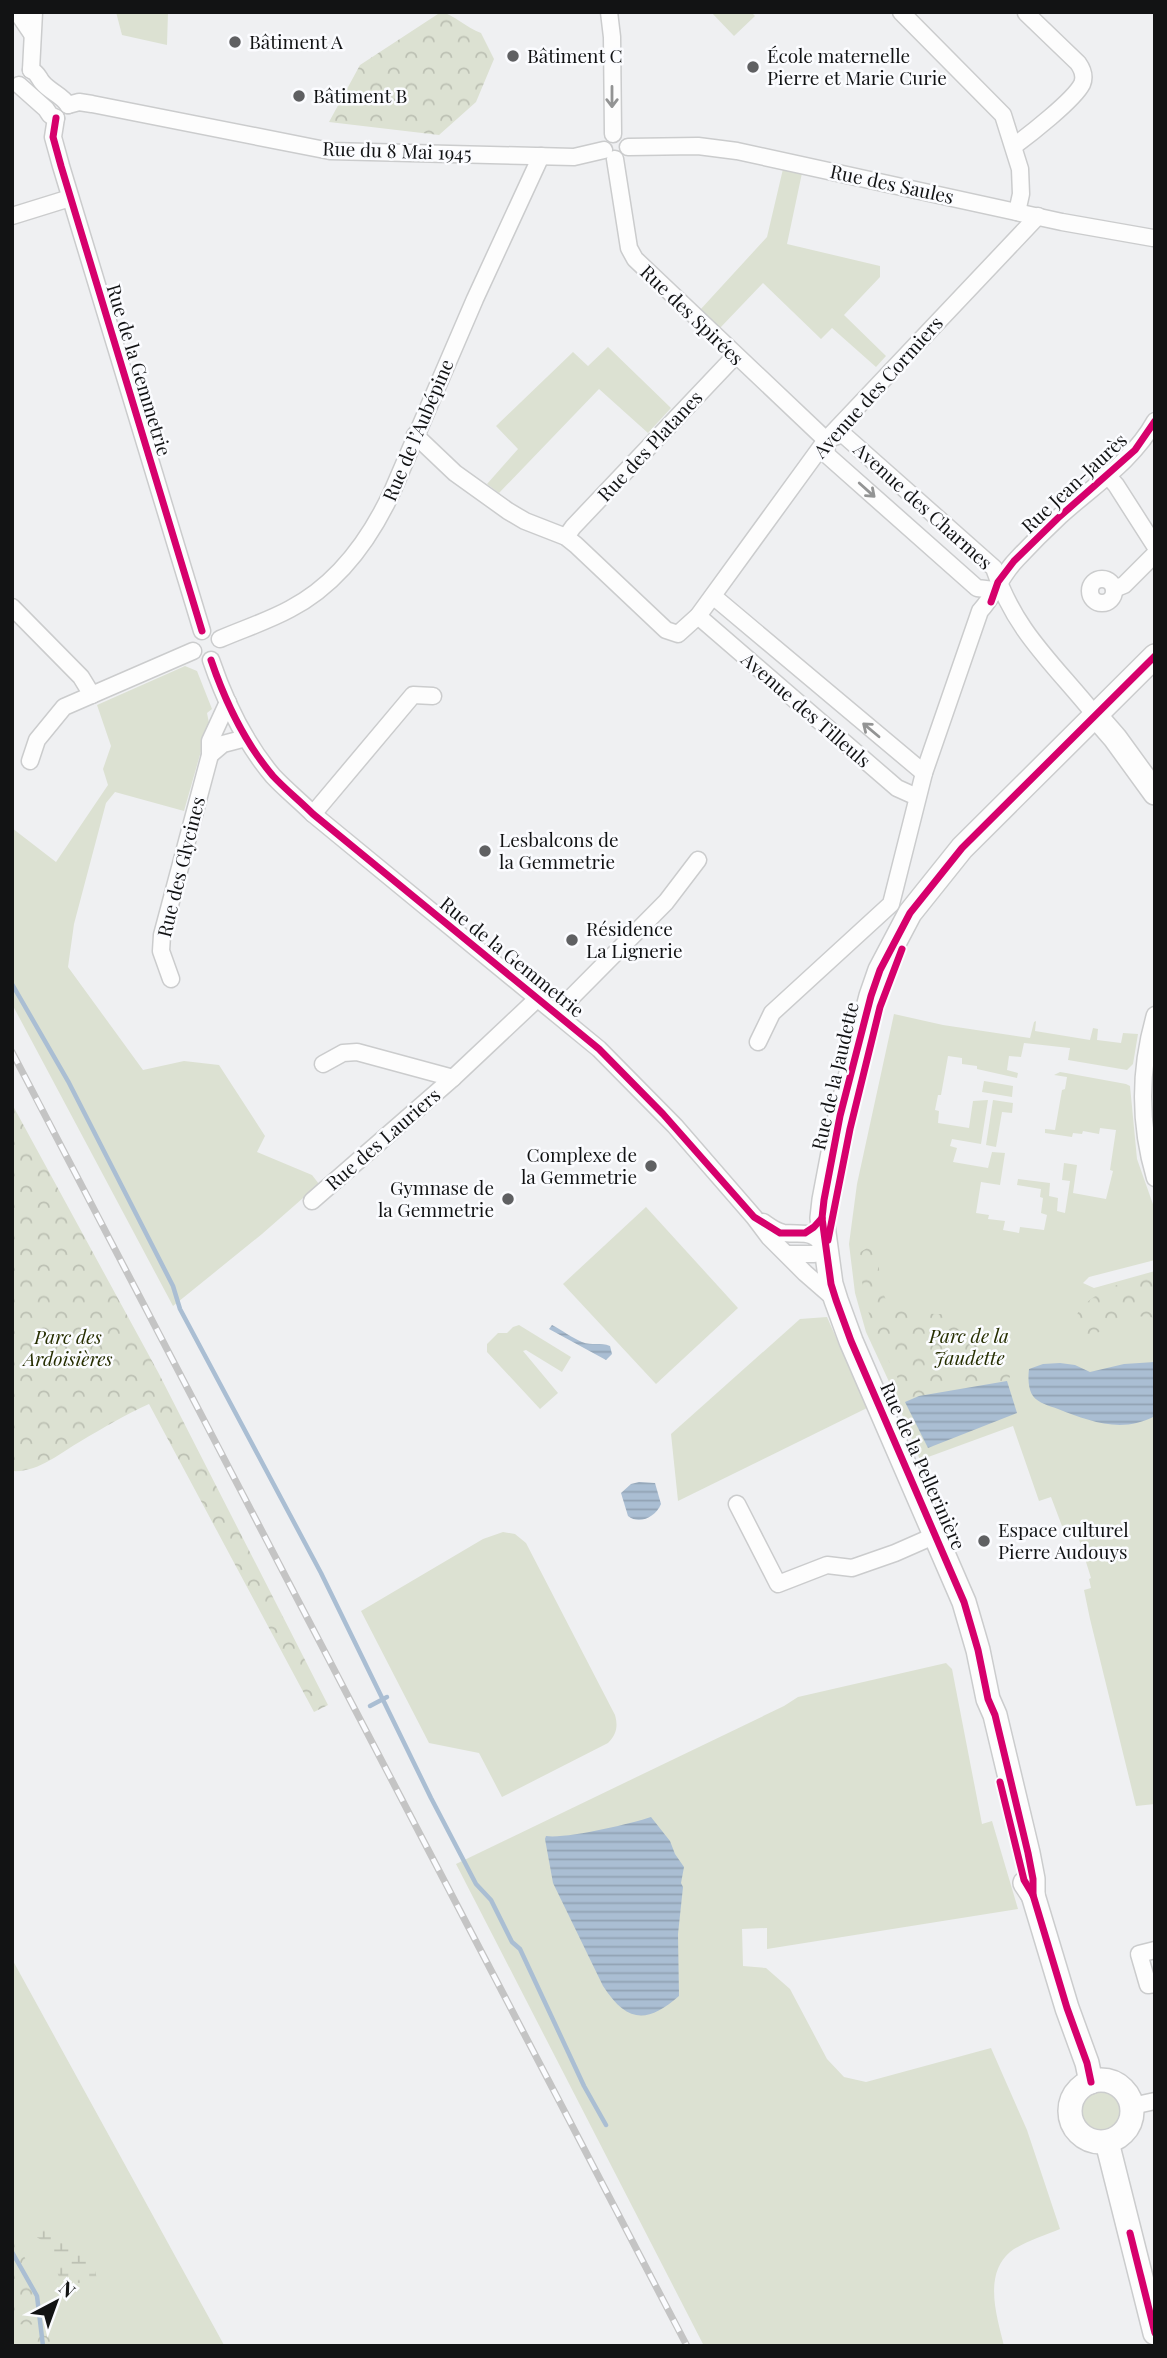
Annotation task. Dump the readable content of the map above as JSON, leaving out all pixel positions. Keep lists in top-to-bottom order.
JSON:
{
  "streets": {
    "street": [
      "Rue du 8 Mai 1945",
      "Rue des Saules",
      "Rue des Spirées",
      "Rue de la Gemmetrie",
      "Avenue des Cormiers",
      "Rue de l’Aubépine",
      "Rue des Platanes",
      "Rue Jean-Jaurès",
      "Avenue des Charmes",
      "Avenue des Tilleuls",
      "Rue des Glycines",
      "Rue de la Jaudette",
      "Rue des Lauriers",
      "Rue de la Pellerinière"
    ]
  },
  "crossings": [
    ["Rue du 8 Mai 1945", "Rue des Saules"],
    ["Rue du 8 Mai 1945", "Rue des Spirées"],
    ["Rue du 8 Mai 1945", "Rue de l’Aubépine"],
    ["Rue des Saules", "Rue des Spirées"],
    ["Rue des Saules", "Avenue des Cormiers"],
    ["Rue des Spirées", "Avenue des Cormiers"],
    ["Rue des Spirées", "Rue des Platanes"],
    ["Rue des Spirées", "Avenue des Charmes"],
    ["Rue de la Gemmetrie", "Rue de l’Aubépine"],
    ["Rue de la Gemmetrie", "Rue des Glycines"],
    ["Rue de la Gemmetrie", "Rue de la Jaudette"],
    ["Rue de la Gemmetrie", "Rue des Lauriers"],
    ["Rue de la Gemmetrie", "Rue de la Pellerinière"],
    ["Avenue des Cormiers", "Rue des Platanes"],
    ["Avenue des Cormiers", "Avenue des Charmes"],
    ["Avenue des Cormiers", "Avenue des Tilleuls"],
    ["Rue Jean-Jaurès", "Avenue des Charmes"],
    ["Rue Jean-Jaurès", "Avenue des Tilleuls"],
    ["Rue de la Jaudette", "Rue de la Pellerinière"]
  ],
  "parks": ["Parc de la Jaudette", "Parc des Ardoisières"],
  "places": [
    "Bâtiment A",
    "Bâtiment C",
    "École maternelle Pierre et Marie Curie",
    "Bâtiment B",
    "Lesbalcons de la Gemmetrie",
    "Résidence La Lignerie",
    "Complexe de la Gemmetrie",
    "Gymnase de la Gemmetrie",
    "Espace culturel Pierre Audouys"
  ],
  "north": "top right"
}
